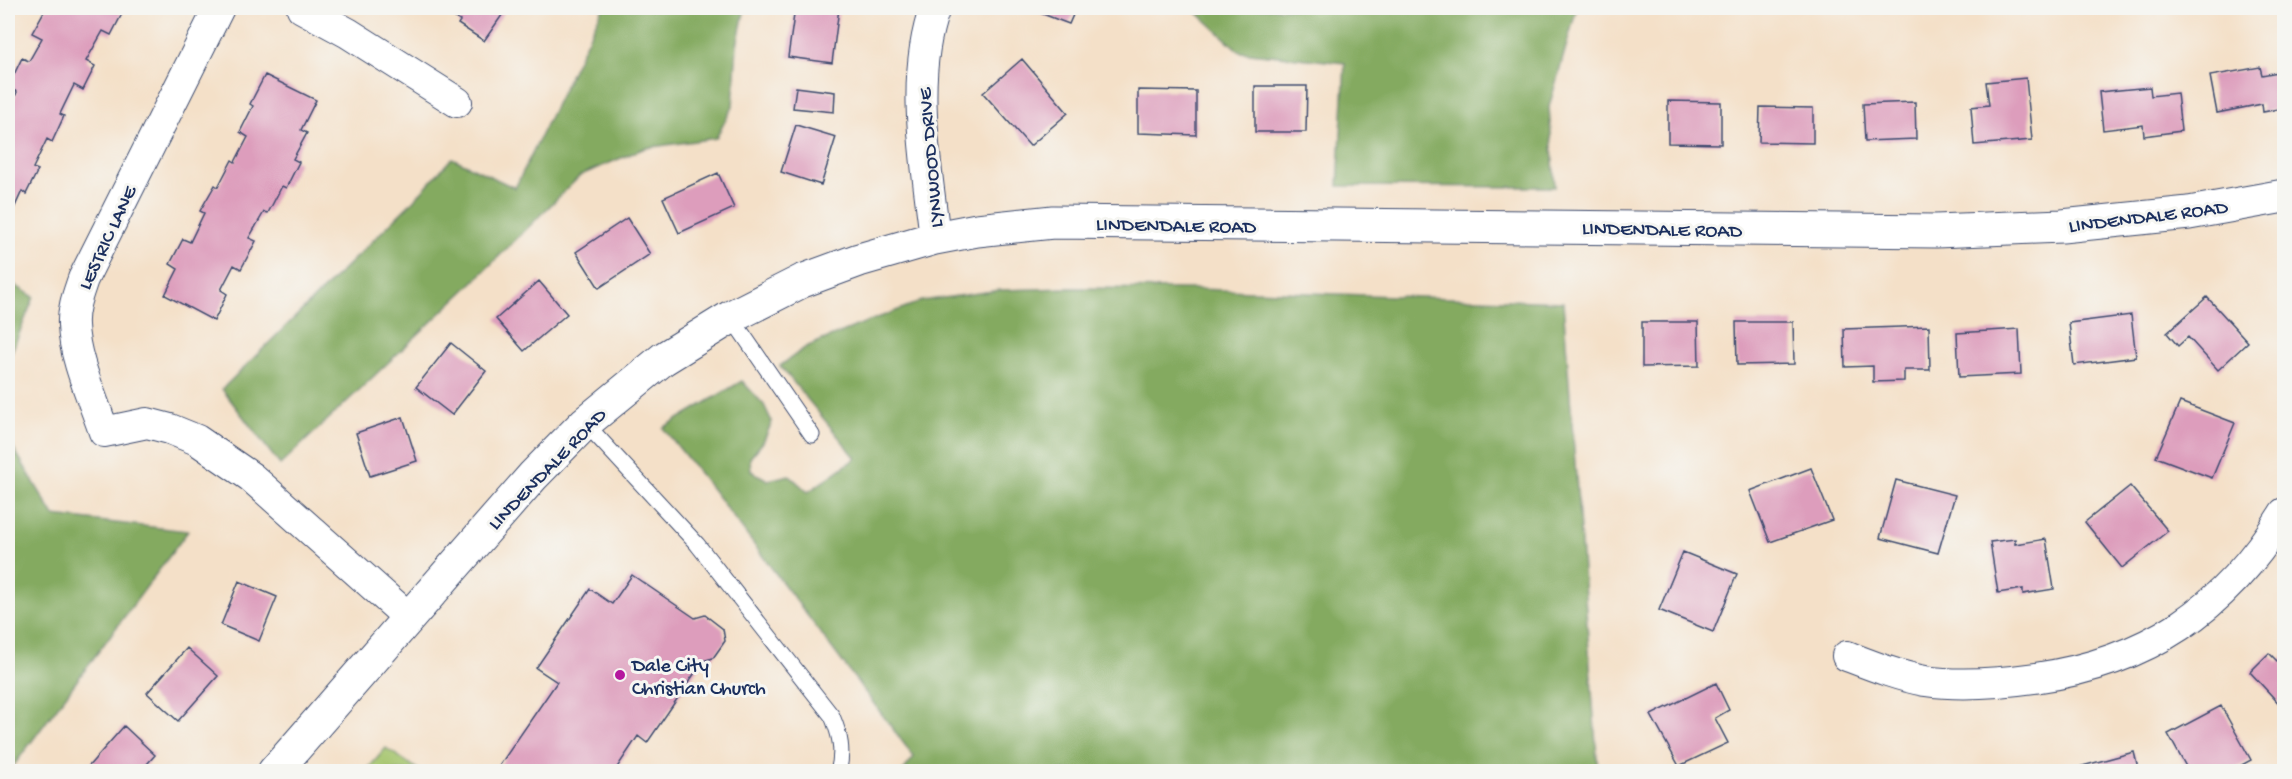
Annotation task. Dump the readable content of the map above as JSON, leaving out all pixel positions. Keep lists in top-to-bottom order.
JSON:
{
  "streets": {
    "street": ["LYNWOOD DRIVE", "LINDENDALE ROAD", "LESTRIC LANE"]
  },
  "crossings": [
    ["LYNWOOD DRIVE", "LINDENDALE ROAD"],
    ["LINDENDALE ROAD", "LESTRIC LANE"]
  ],
  "places": ["Dale City Christian Church"]
}
